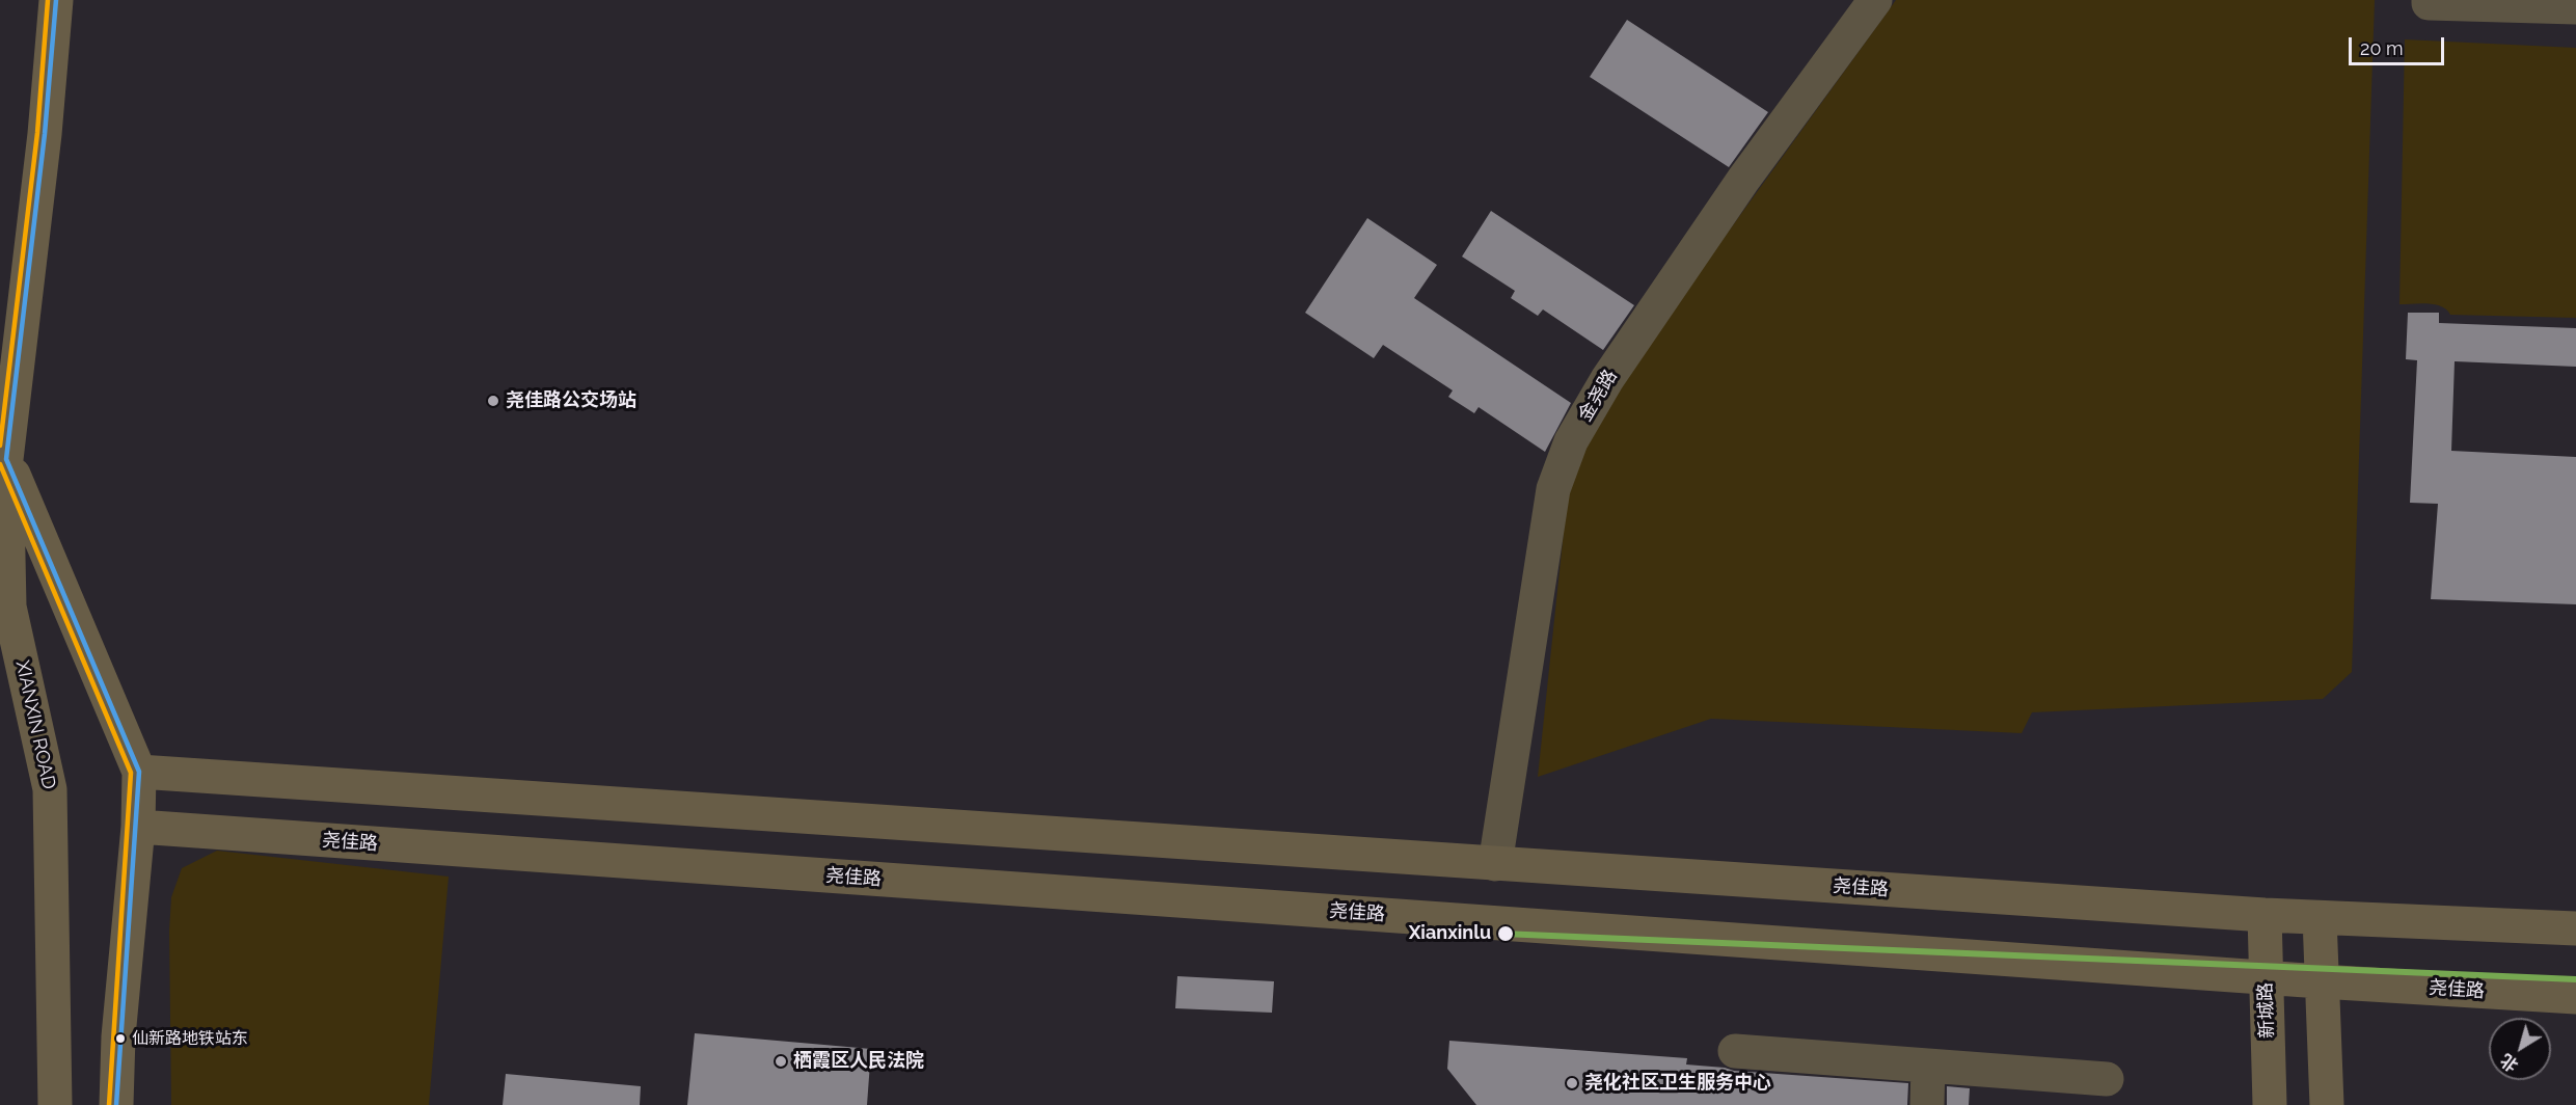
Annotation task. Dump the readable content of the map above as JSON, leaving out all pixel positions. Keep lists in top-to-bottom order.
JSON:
{
  "streets": {
    "main road": ["XIANXIN ROAD", "尧佳路", "新城路"],
    "street": ["金尧路"]
  },
  "crossings": [
    ["金尧路", "尧佳路"],
    ["XIANXIN ROAD", "尧佳路"],
    ["尧佳路", "新城路"]
  ],
  "places": [
    "尧佳路公交场站",
    "Xianxinlu",
    "仙新路地铁站东",
    "栖霞区人民法院",
    "尧化社区卫生服务中心"
  ],
  "scale_bar": "20 m",
  "north": "bottom left"
}
